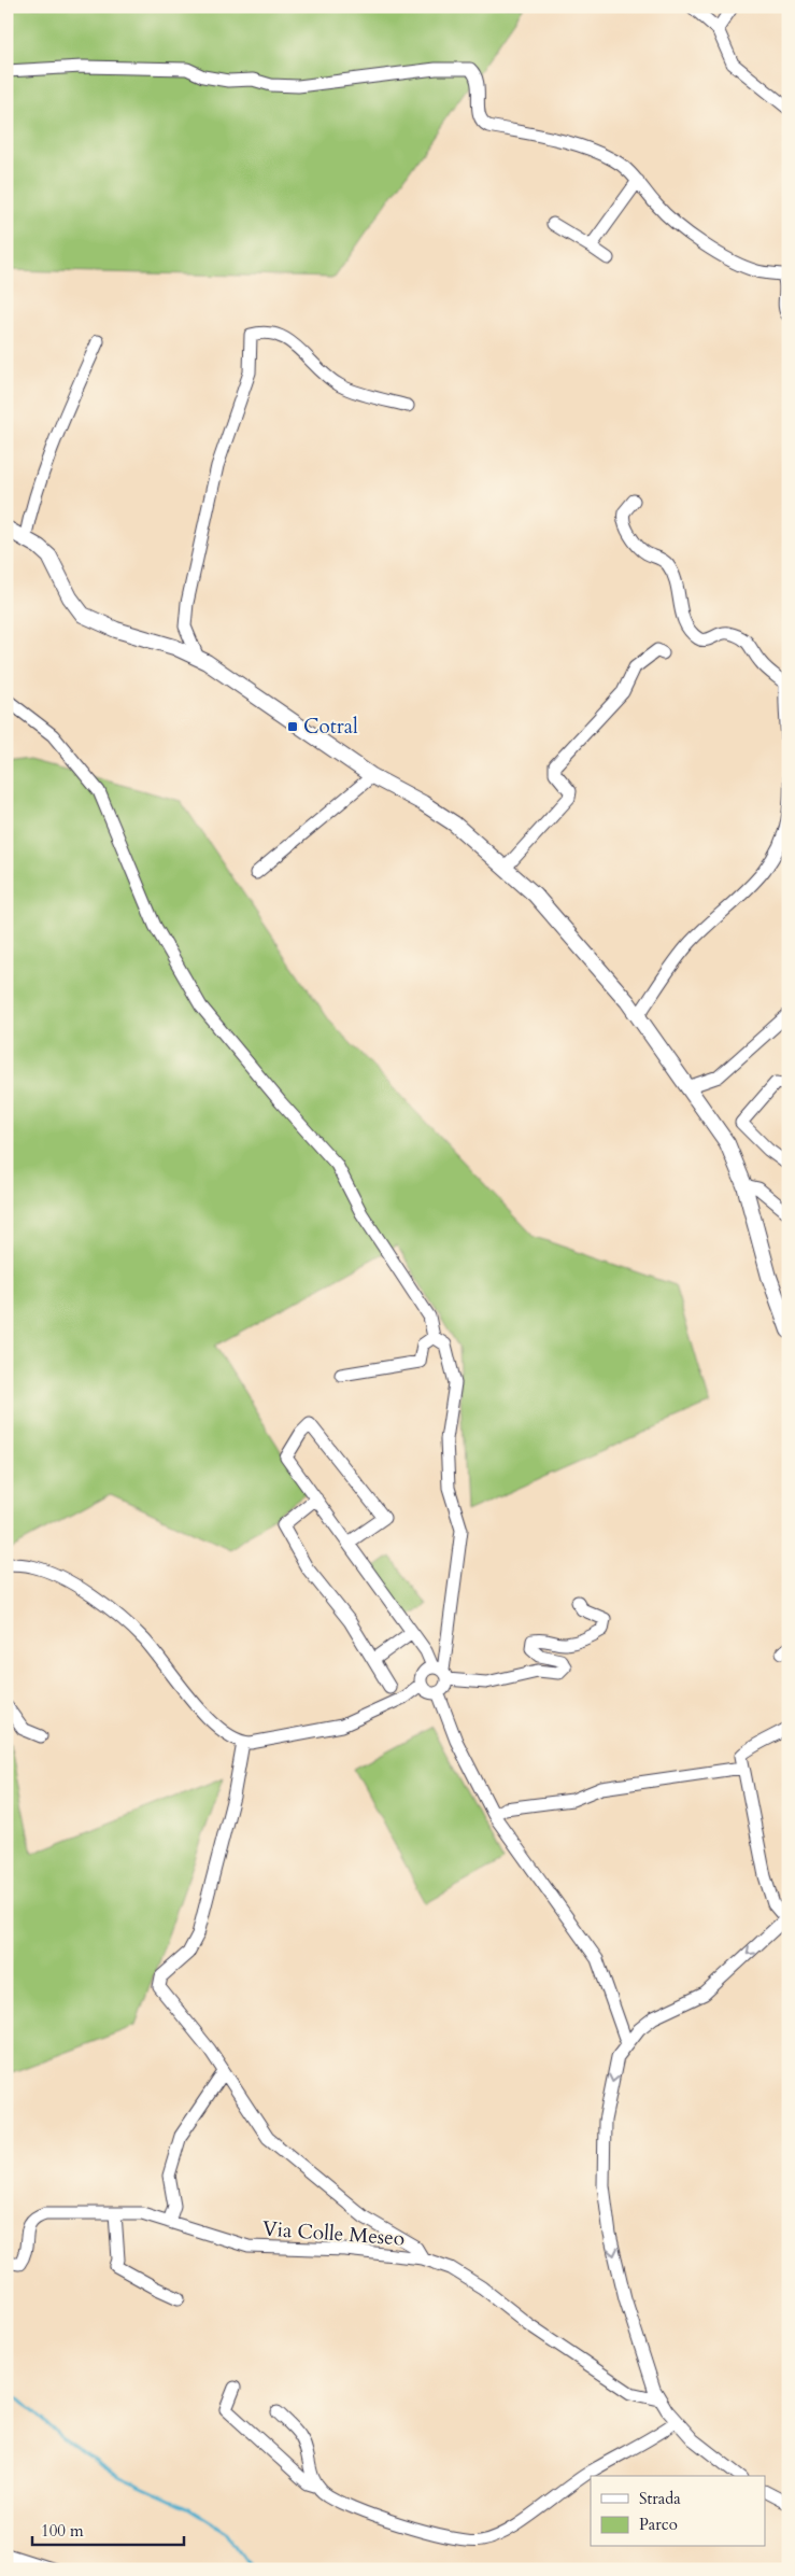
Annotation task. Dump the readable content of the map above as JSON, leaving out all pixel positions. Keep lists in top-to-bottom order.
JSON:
{
  "streets": {
    "street": ["Via Colle Meseo"]
  },
  "places": {
    "transit": ["Cotral"]
  },
  "legend": ["Strada", "Parco"],
  "scale_bar": "100 m"
}
